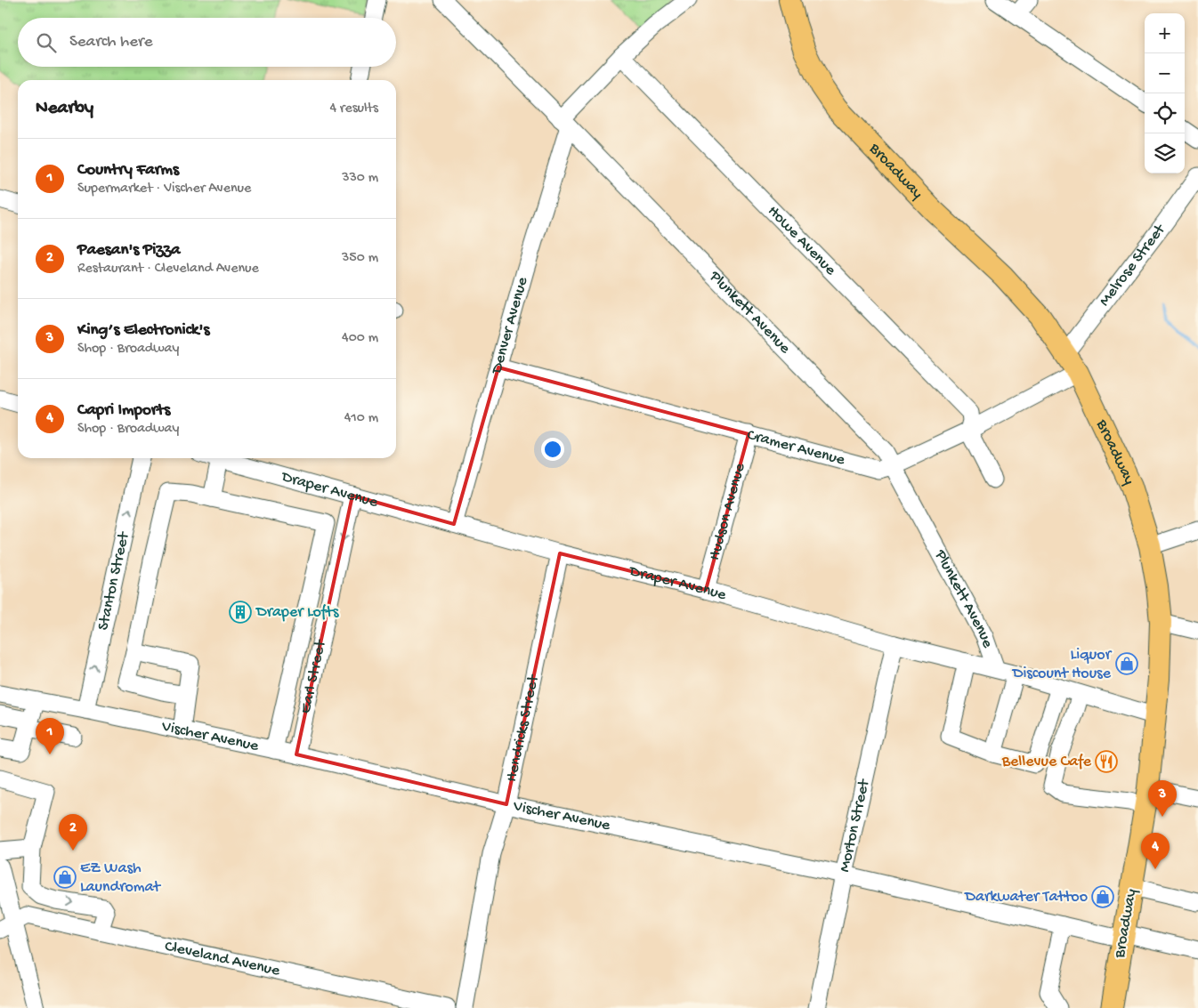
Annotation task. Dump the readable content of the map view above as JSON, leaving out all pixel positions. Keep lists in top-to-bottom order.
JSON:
{
  "streets": {
    "main road": ["Broadway"],
    "street": [
      "Howe Avenue",
      "Melrose Street",
      "Plunkett Avenue",
      "Denver Avenue",
      "Cramer Avenue",
      "Draper Avenue",
      "Hudson Avenue",
      "Stanton Street",
      "Earl Street",
      "Hendricks Street",
      "Vischer Avenue",
      "Morton Street",
      "Cleveland Avenue"
    ]
  },
  "crossings": [
    ["Broadway", "Melrose Street"],
    ["Broadway", "Cramer Avenue"],
    ["Broadway", "Draper Avenue"],
    ["Broadway", "Vischer Avenue"],
    ["Howe Avenue", "Denver Avenue"],
    ["Howe Avenue", "Cramer Avenue"],
    ["Plunkett Avenue", "Denver Avenue"],
    ["Plunkett Avenue", "Cramer Avenue"],
    ["Plunkett Avenue", "Draper Avenue"],
    ["Denver Avenue", "Cramer Avenue"],
    ["Denver Avenue", "Draper Avenue"],
    ["Cramer Avenue", "Hudson Avenue"],
    ["Draper Avenue", "Hudson Avenue"],
    ["Draper Avenue", "Earl Street"],
    ["Draper Avenue", "Hendricks Street"],
    ["Draper Avenue", "Morton Street"],
    ["Stanton Street", "Vischer Avenue"],
    ["Earl Street", "Vischer Avenue"],
    ["Hendricks Street", "Vischer Avenue"],
    ["Vischer Avenue", "Morton Street"]
  ],
  "one_way": ["Stanton Street", "Earl Street"],
  "places": {
    "building": ["Draper Lofts"],
    "shop": ["Liquor Discount House", "EZ Wash Laundromat", "Darkwater Tattoo"],
    "restaurant": ["Bellevue Cafe"]
  },
  "page": {
    "map_buttons": ["+", "−"],
    "search": "Search here",
    "heading": ["Nearby", "4 results"],
    "list": [
      {
        "mark": "1",
        "name": "Country Farms",
        "note": "Supermarket · Vischer Avenue",
        "value": "330 m"
      },
      {
        "mark": "2",
        "name": "Paesan's Pizza",
        "note": "Restaurant · Cleveland Avenue",
        "value": "350 m"
      },
      {
        "mark": "3",
        "name": "King’s Electronick's",
        "note": "Shop · Broadway",
        "value": "400 m"
      },
      {
        "mark": "4",
        "name": "Capri Imports",
        "note": "Shop · Broadway",
        "value": "410 m"
      }
    ],
    "pins": [
      "1",
      "3",
      "2",
      "4"
    ]
  }
}
